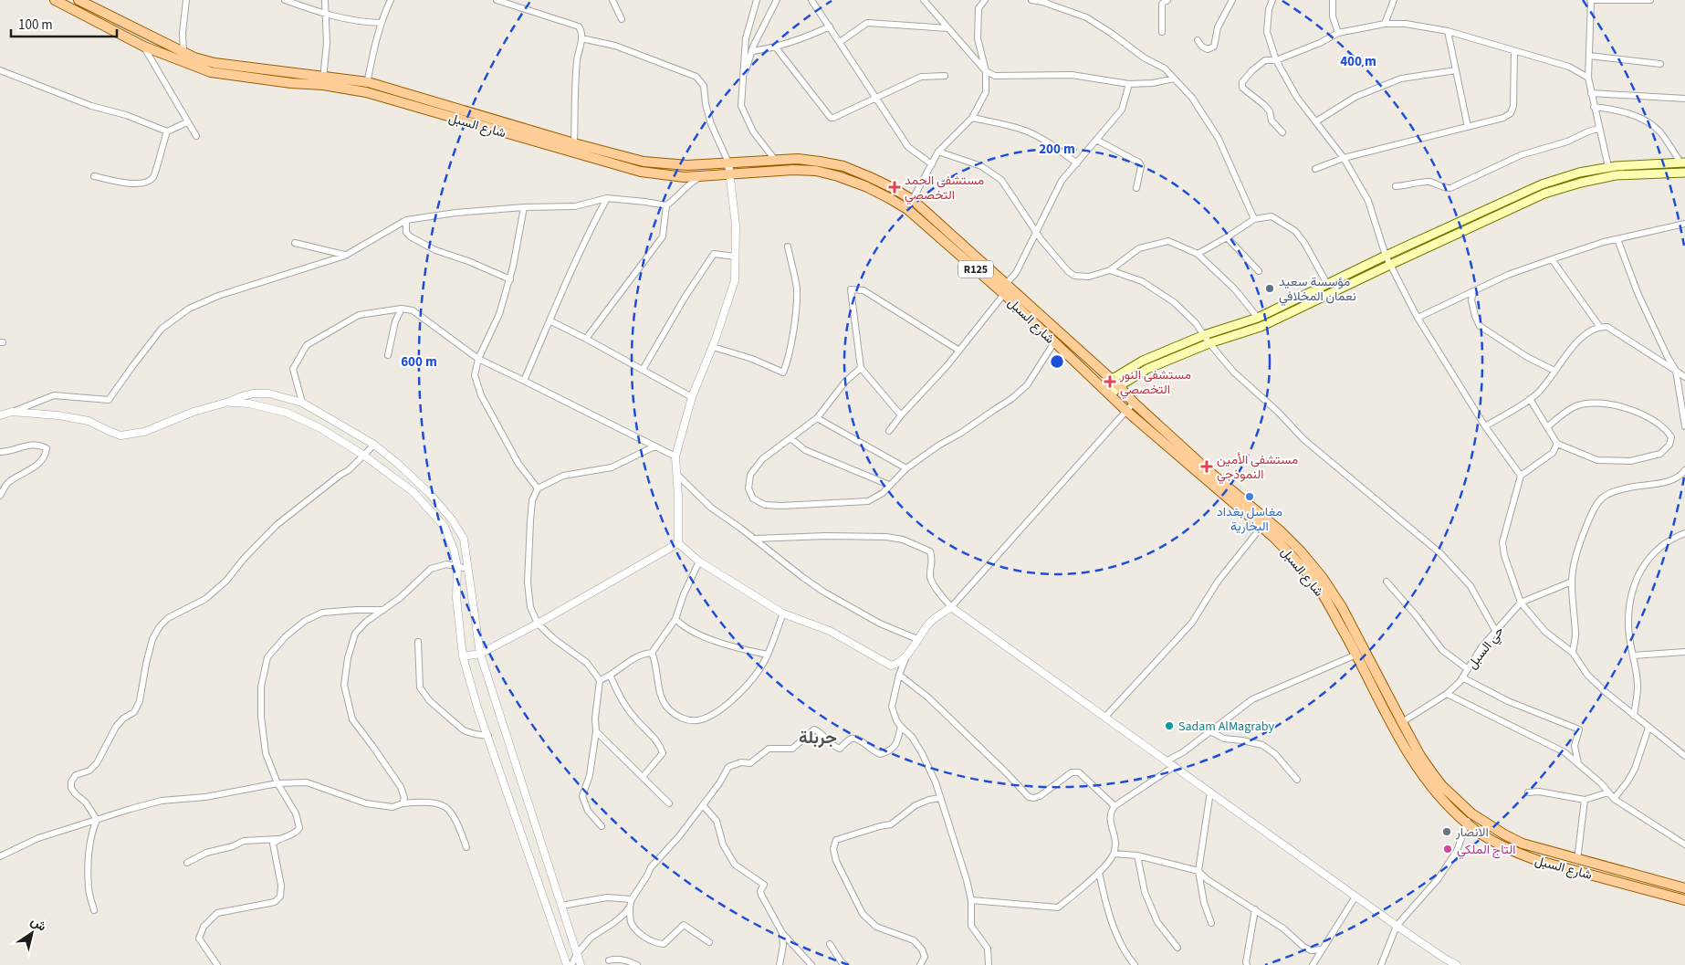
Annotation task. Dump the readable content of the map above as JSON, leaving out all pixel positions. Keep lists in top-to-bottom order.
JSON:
{
  "streets": {
    "main road": ["شارع السبل", "R125"],
    "street": ["حي السبل"]
  },
  "crossings": [
    ["شارع السبل", "حي السبل"]
  ],
  "districts": ["جربلة"],
  "places": {
    "health": ["مستشفى الحمد التخصصي", "مستشفى النور التخصصي", "مستشفى الأمين النموذجي"],
    "other": [
      "مؤسسة سعيد نعمان المخلافي",
      "مغاسل بغداد البخارية",
      "Sadam AlMagraby",
      "الانصار",
      "التاج الملكي"
    ]
  },
  "scale_bar": "100 m",
  "north": "top right",
  "rings": ["400 m", "200 m", "600 m"]
}
